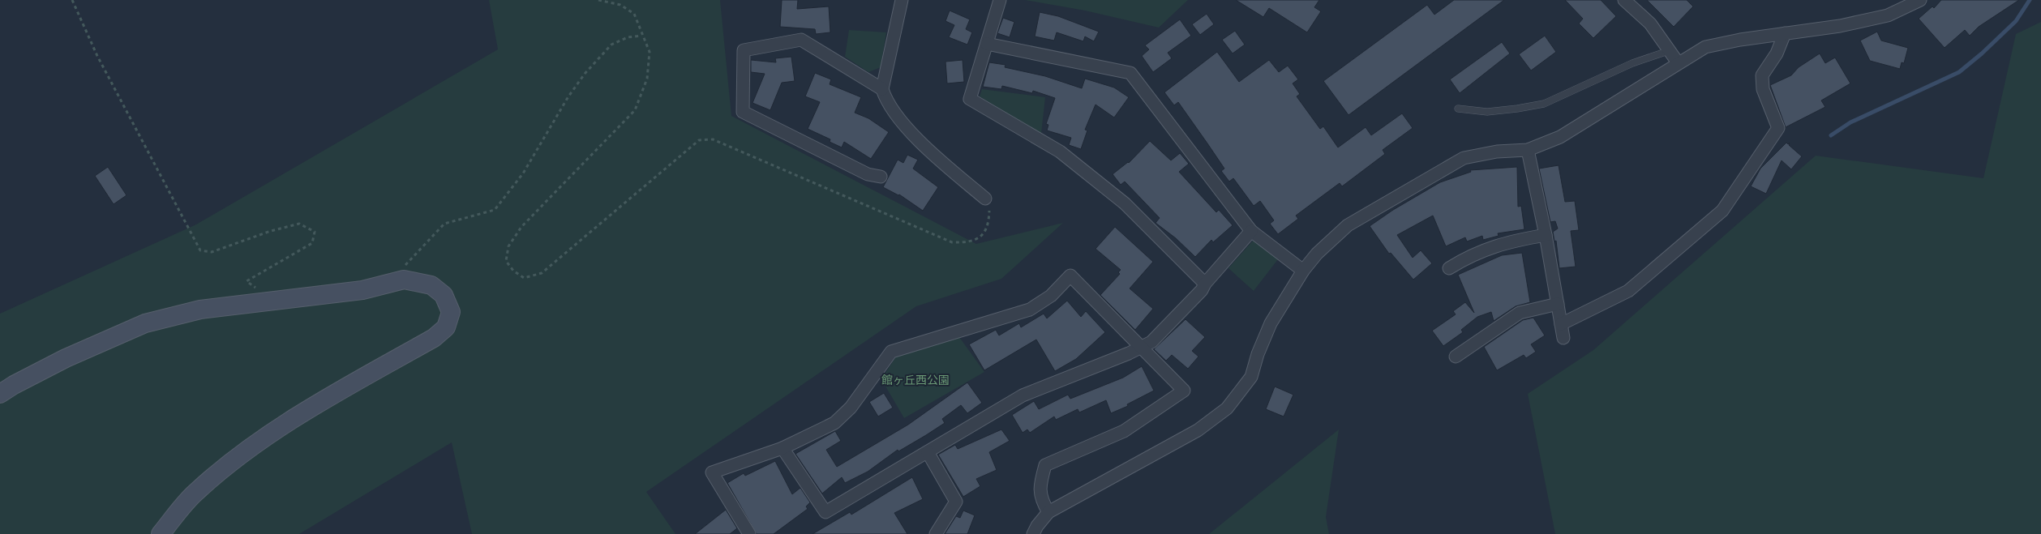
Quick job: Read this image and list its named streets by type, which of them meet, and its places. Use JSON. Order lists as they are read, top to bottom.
{
  "parks": ["館ヶ丘西公園"]
}
